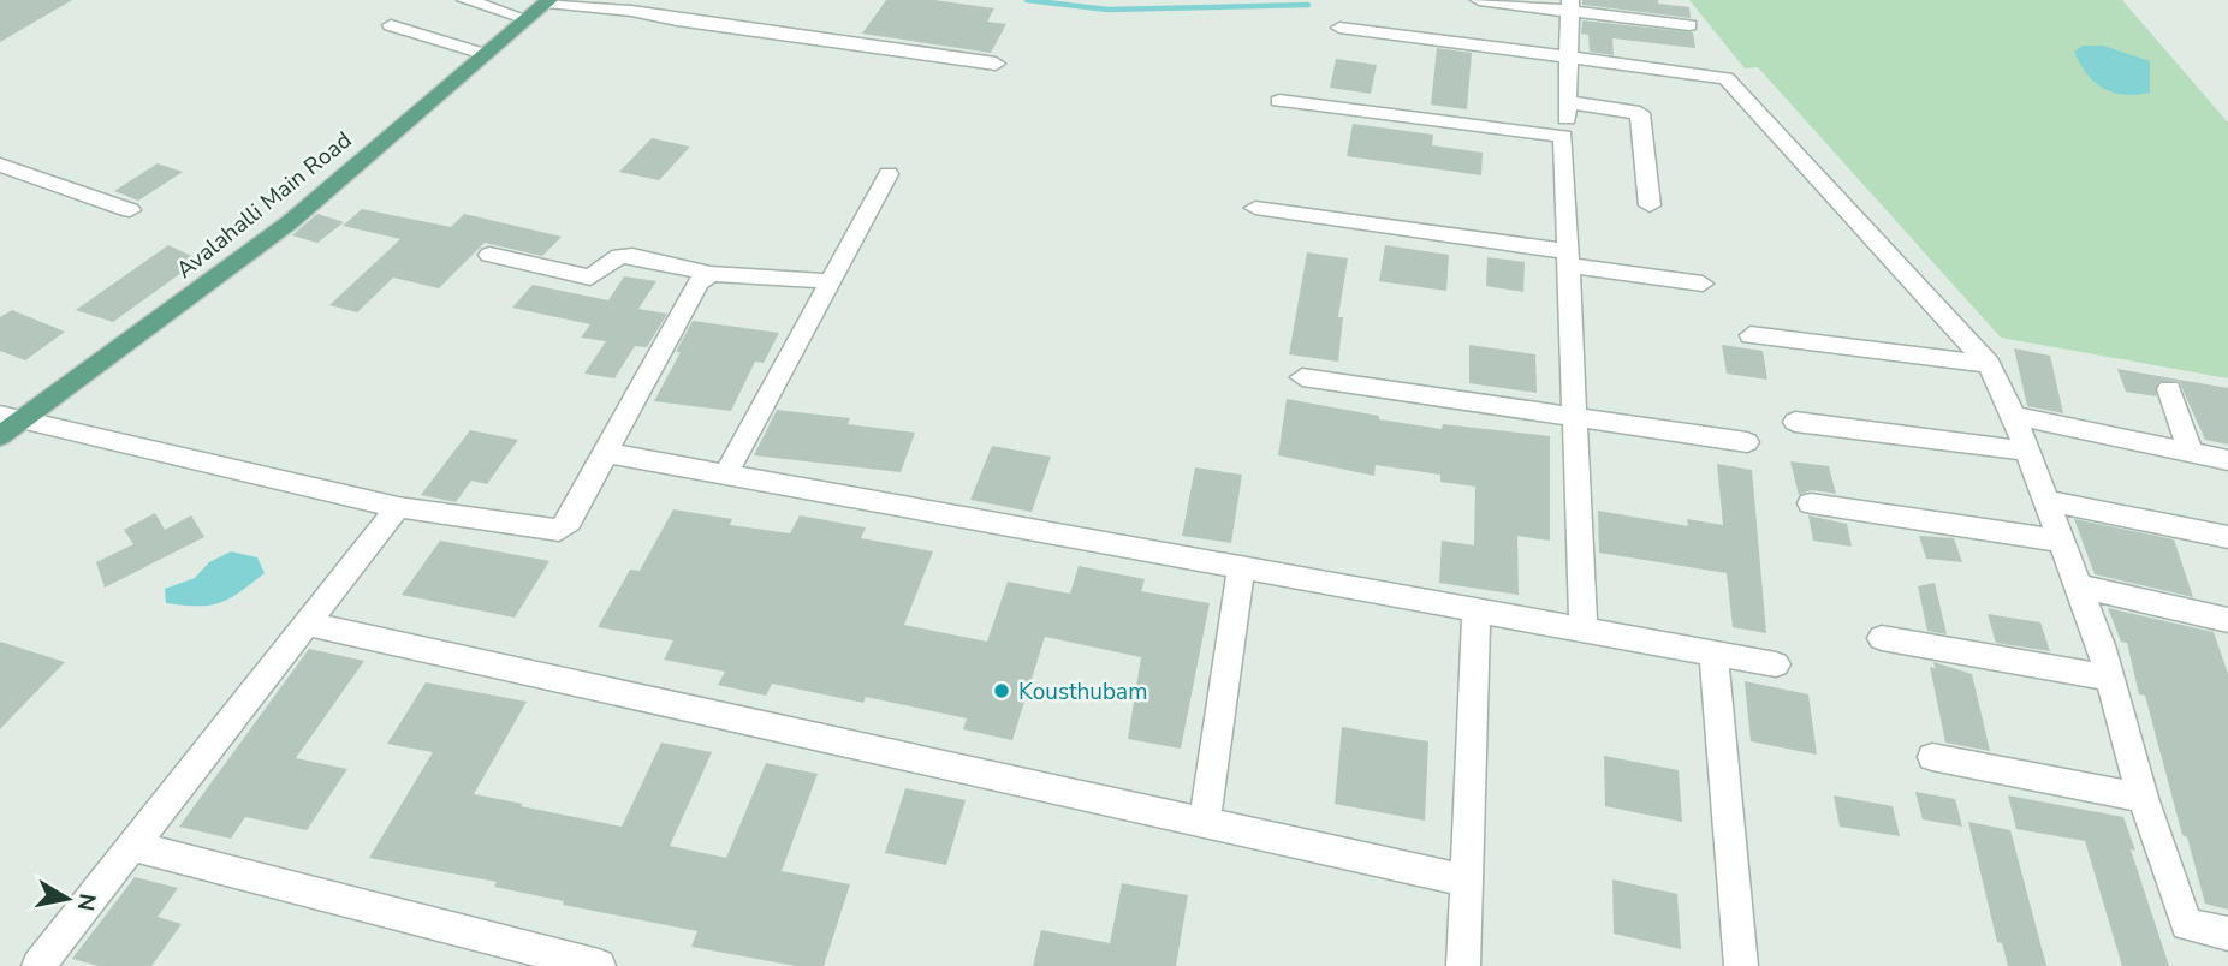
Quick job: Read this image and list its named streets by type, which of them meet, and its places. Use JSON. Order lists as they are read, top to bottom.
{
  "streets": {
    "main road": ["Avalahalli Main Road"]
  },
  "places": ["Kousthubam"],
  "north": "right"
}
